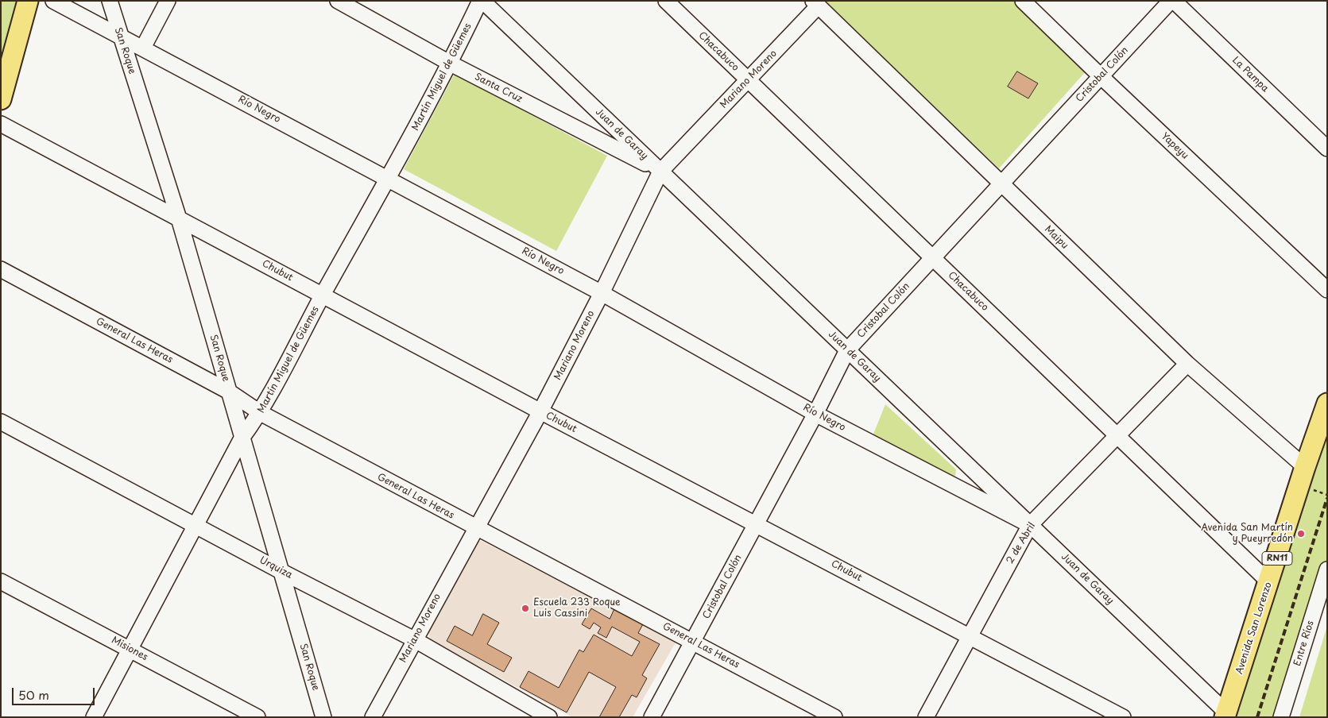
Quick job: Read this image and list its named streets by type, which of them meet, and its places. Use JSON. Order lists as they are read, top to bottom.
{
  "streets": {
    "main road": ["RN11", "Avenida San Lorenzo"],
    "street": [
      "San Roque",
      "Chacabuco",
      "Cristobal Colón",
      "La Pampa",
      "Martín Miguel de Güemes",
      "Mariano Moreno",
      "Santa Cruz",
      "Río Negro",
      "Juan de Garay",
      "Yapeyu",
      "Maipu",
      "Chubut",
      "General Las Heras",
      "2 de Abril",
      "Urquiza",
      "Entre Ríos",
      "Misiones"
    ]
  },
  "crossings": [
    ["San Roque", "Martín Miguel de Güemes"],
    ["San Roque", "Río Negro"],
    ["San Roque", "Chubut"],
    ["San Roque", "General Las Heras"],
    ["San Roque", "Urquiza"],
    ["Chacabuco", "Cristobal Colón"],
    ["Chacabuco", "Mariano Moreno"],
    ["Chacabuco", "2 de Abril"],
    ["Chacabuco", "Avenida San Lorenzo"],
    ["Cristobal Colón", "Río Negro"],
    ["Cristobal Colón", "Juan de Garay"],
    ["Cristobal Colón", "Yapeyu"],
    ["Cristobal Colón", "Maipu"],
    ["Cristobal Colón", "Chubut"],
    ["Cristobal Colón", "General Las Heras"],
    ["Martín Miguel de Güemes", "Santa Cruz"],
    ["Martín Miguel de Güemes", "Río Negro"],
    ["Martín Miguel de Güemes", "Juan de Garay"],
    ["Martín Miguel de Güemes", "Chubut"],
    ["Martín Miguel de Güemes", "General Las Heras"],
    ["Martín Miguel de Güemes", "Urquiza"],
    ["Martín Miguel de Güemes", "Misiones"],
    ["Mariano Moreno", "Santa Cruz"],
    ["Mariano Moreno", "Río Negro"],
    ["Mariano Moreno", "Juan de Garay"],
    ["Mariano Moreno", "Maipu"],
    ["Mariano Moreno", "Chubut"],
    ["Mariano Moreno", "General Las Heras"],
    ["Mariano Moreno", "Urquiza"],
    ["Santa Cruz", "Juan de Garay"],
    ["Río Negro", "Juan de Garay"],
    ["Río Negro", "2 de Abril"],
    ["Juan de Garay", "2 de Abril"],
    ["Juan de Garay", "Avenida San Lorenzo"],
    ["Maipu", "2 de Abril"],
    ["Maipu", "Avenida San Lorenzo"],
    ["Chubut", "2 de Abril"]
  ],
  "places": ["Avenida San Martín y Pueyrredón", "Escuela 233 Roque Luis Cassini"],
  "scale_bar": "50 m"
}
